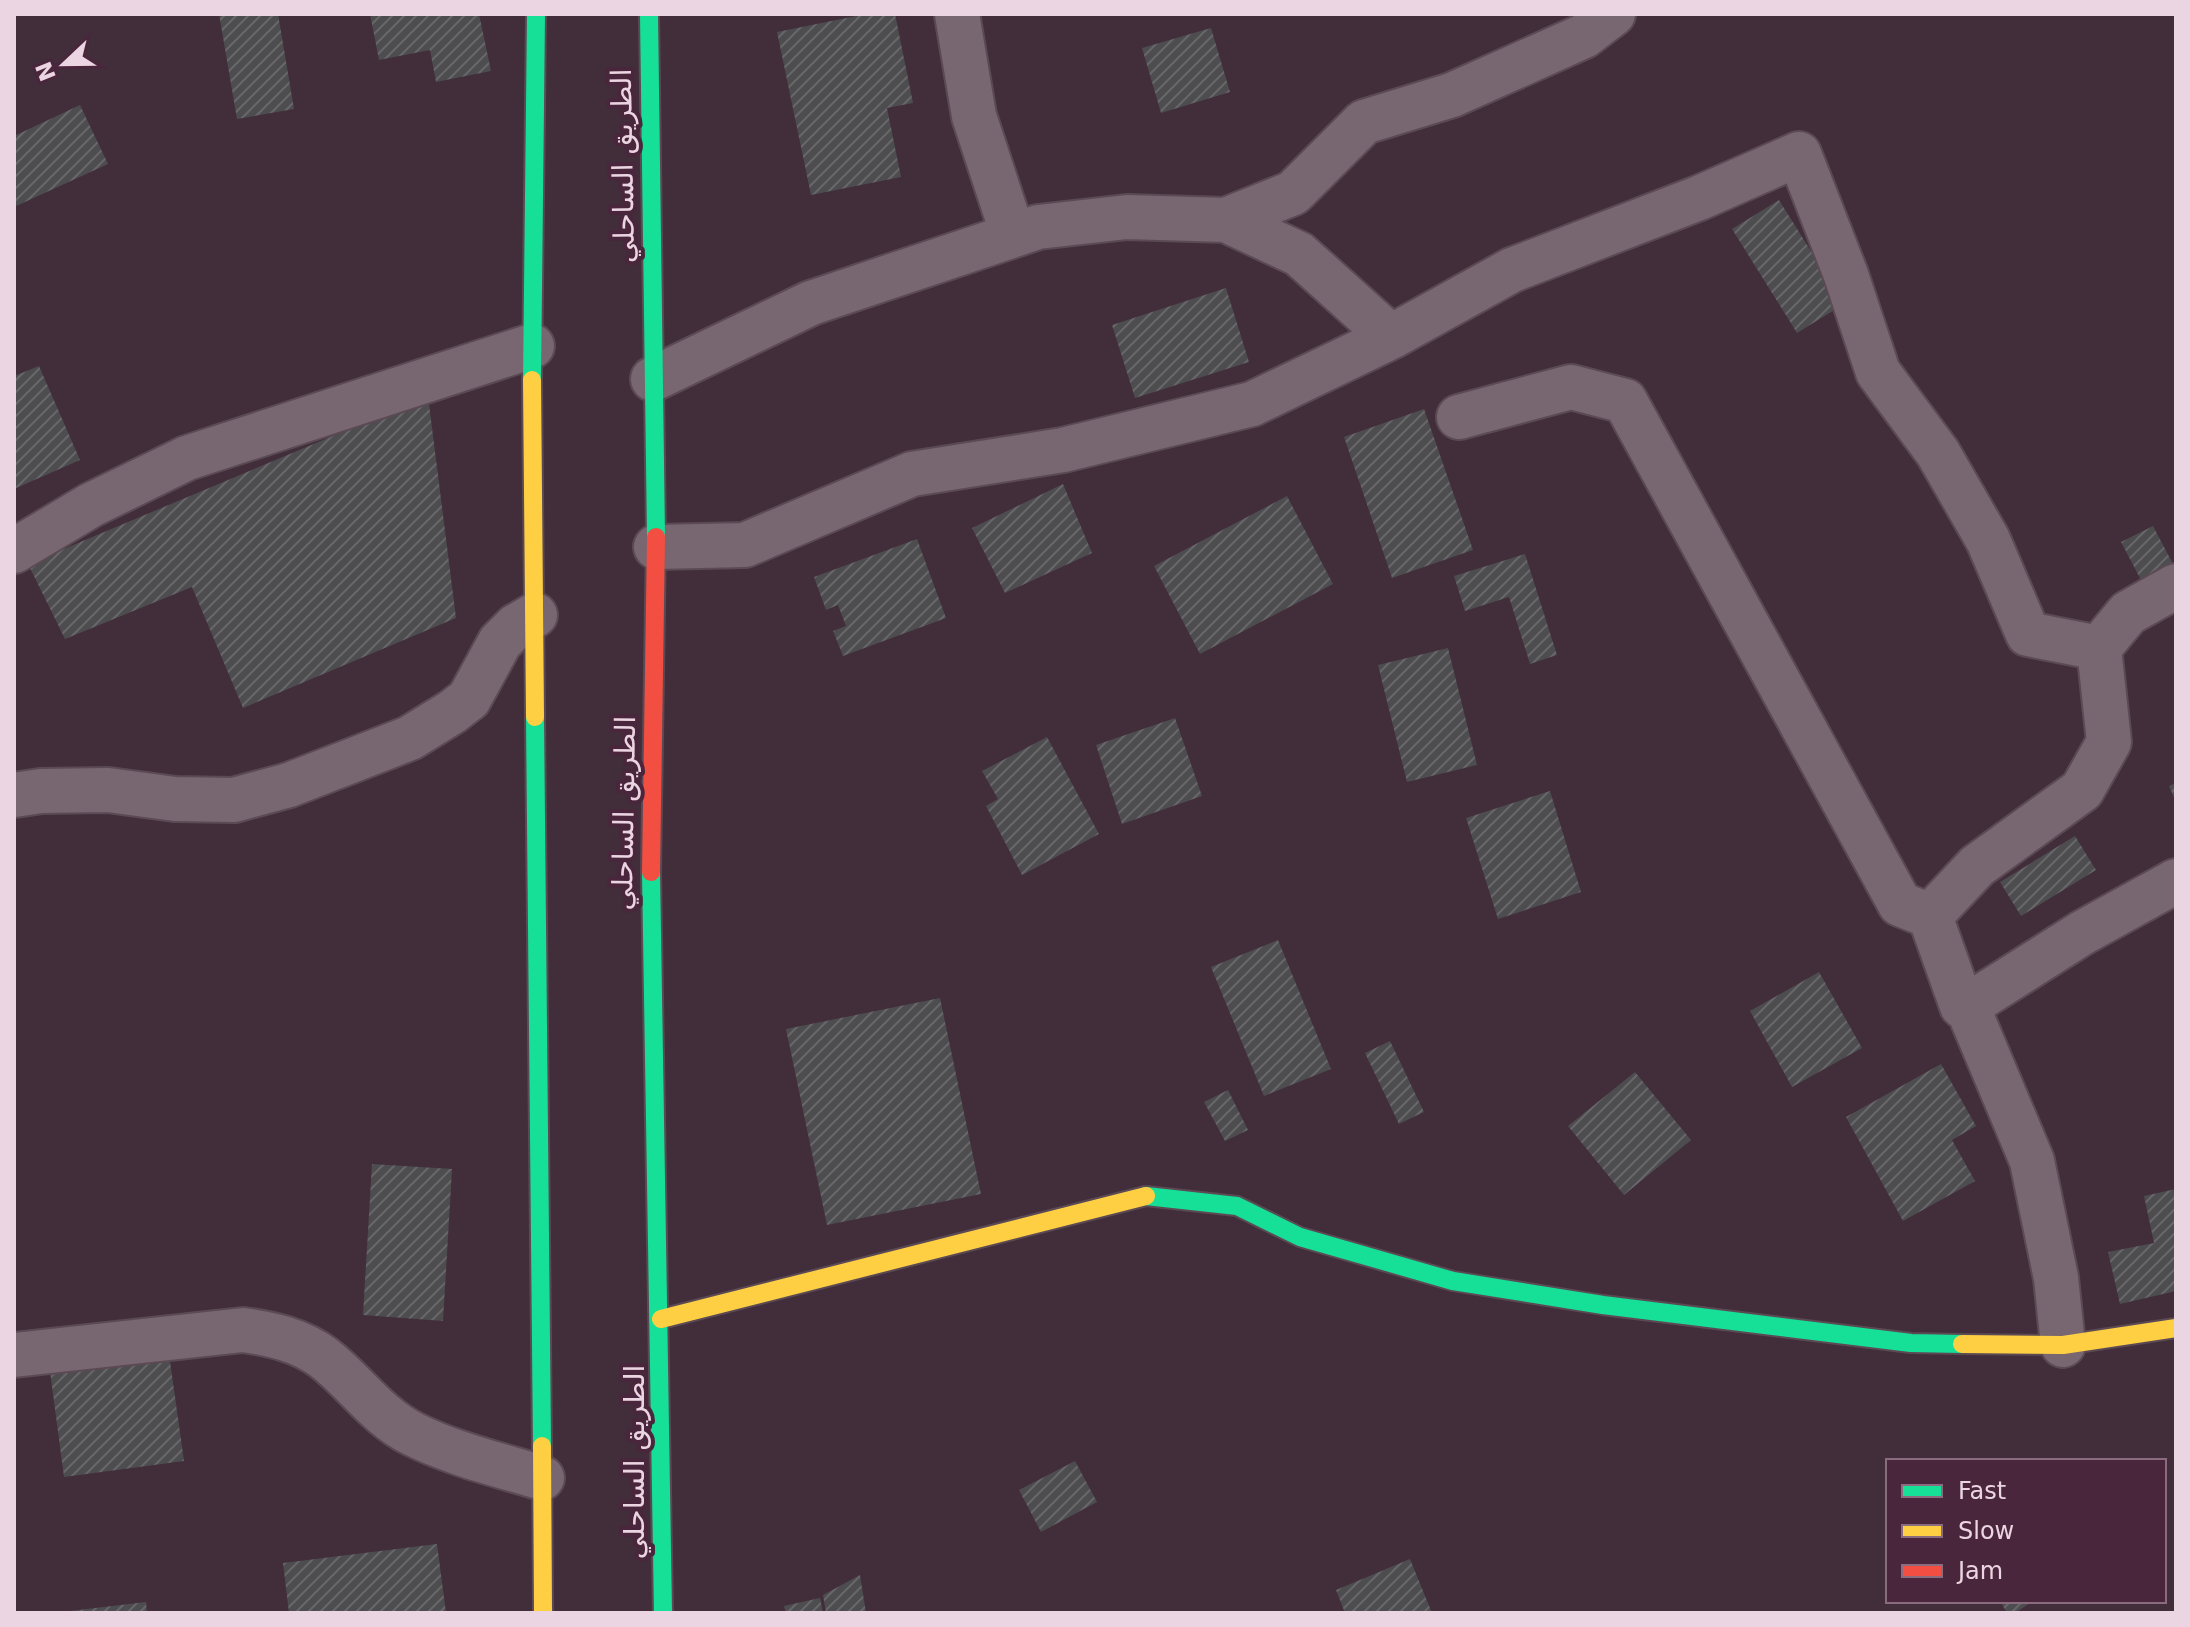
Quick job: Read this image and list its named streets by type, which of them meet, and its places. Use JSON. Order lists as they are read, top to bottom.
{
  "streets": {
    "main road": ["الطريق الساحلي"]
  },
  "legend": ["Fast", "Slow", "Jam"],
  "north": "left"
}
